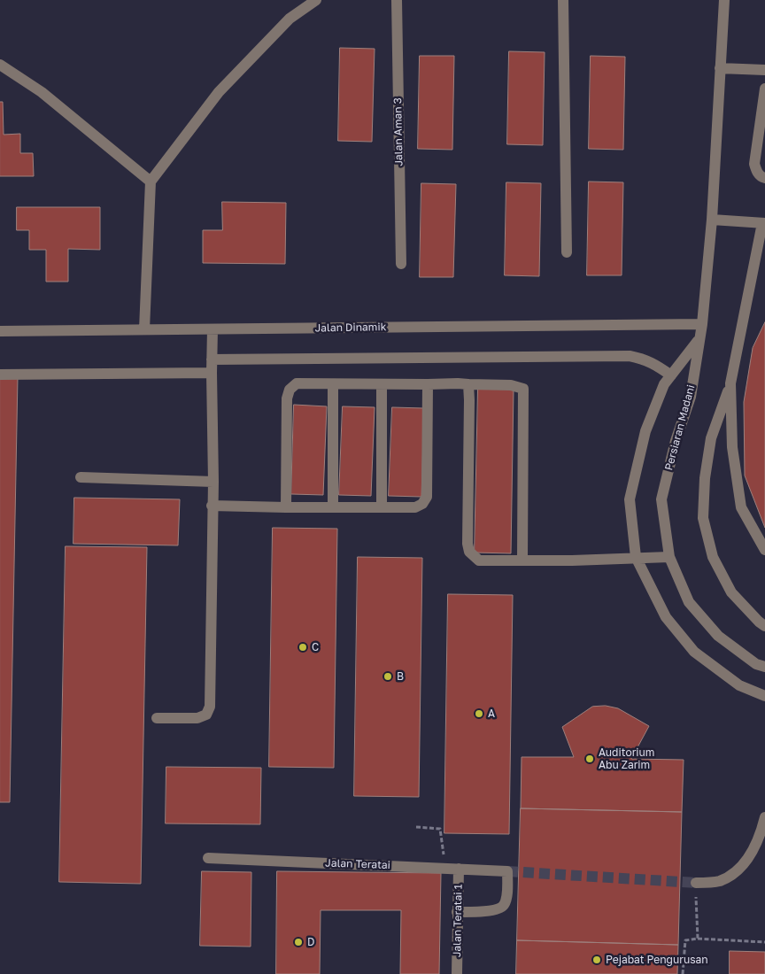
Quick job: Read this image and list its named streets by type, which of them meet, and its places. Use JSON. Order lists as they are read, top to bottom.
{
  "streets": {
    "street": [
      "Jalan Aman 3",
      "Jalan Dinamik",
      "Persiaran Madani",
      "Jalan Teratai",
      "Jalan Teratai 1"
    ]
  },
  "crossings": [
    ["Jalan Teratai", "Jalan Teratai 1"]
  ],
  "places": [
    "C",
    "B",
    "A",
    "Auditorium Abu Zarim",
    "D",
    "Pejabat Pengurusan"
  ]
}
